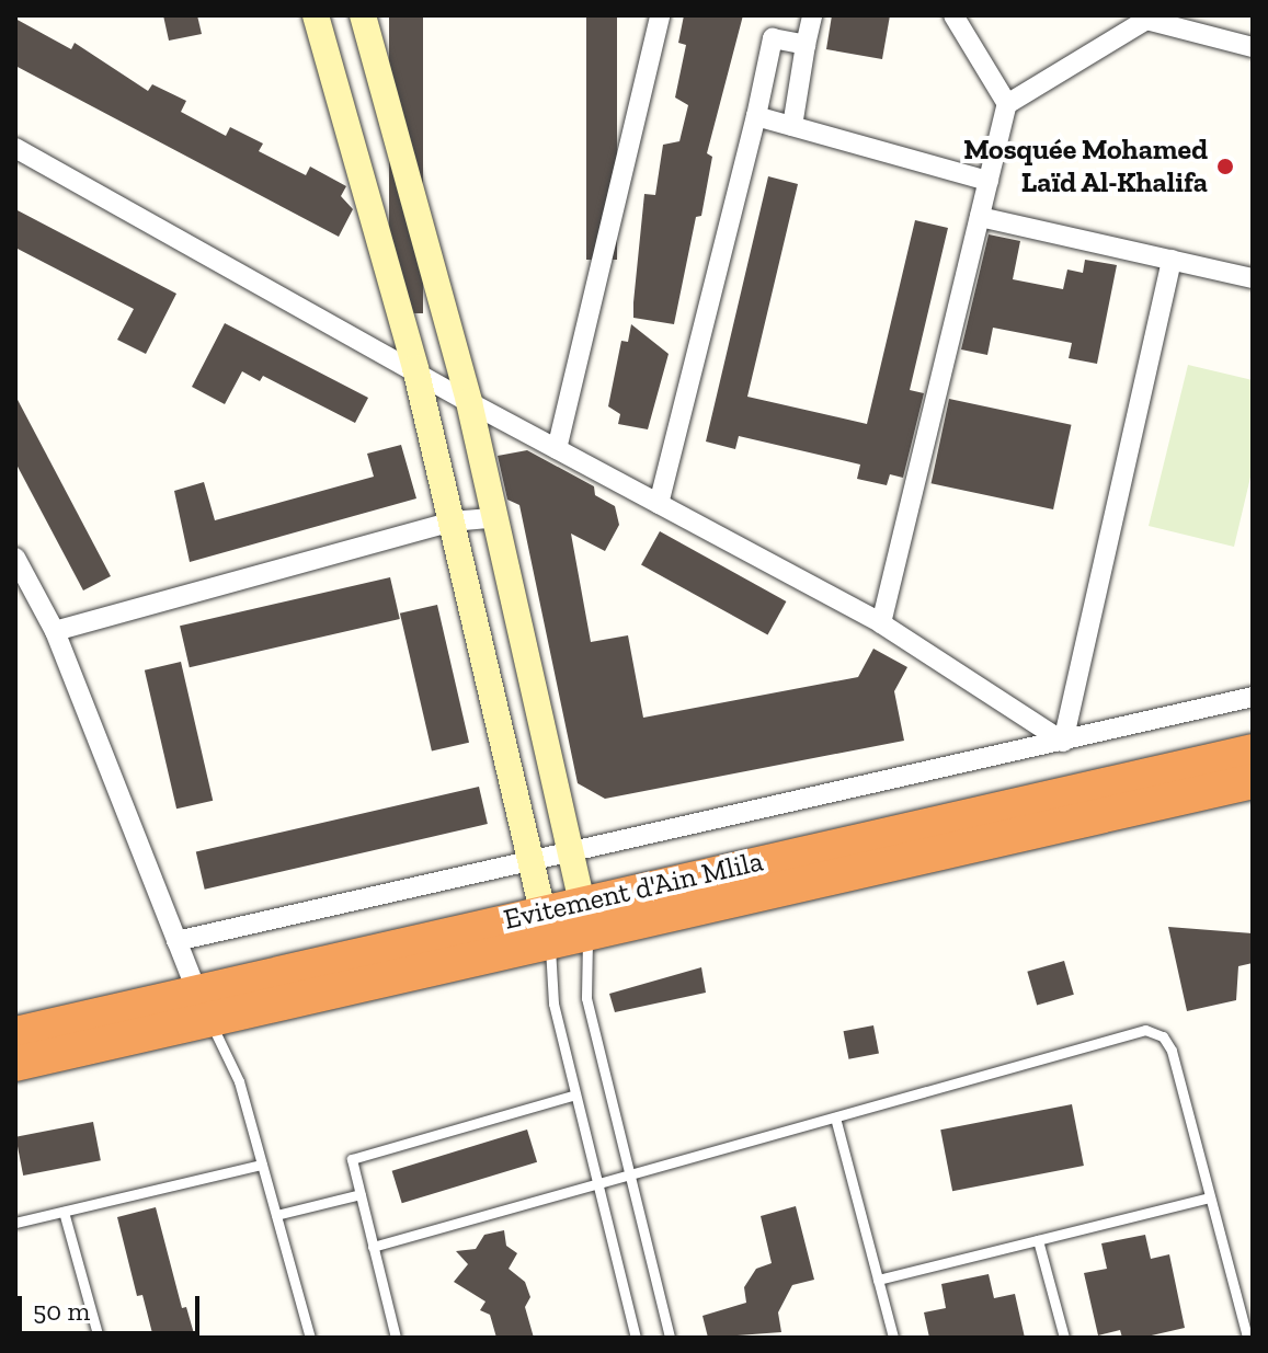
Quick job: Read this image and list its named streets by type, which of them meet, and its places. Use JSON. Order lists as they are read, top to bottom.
{
  "streets": {
    "highway": ["Evitement d'Ain Mlila"]
  },
  "places": ["Mosquée Mohamed Laïd Al-Khalifa"],
  "scale_bar": "50 m"
}
